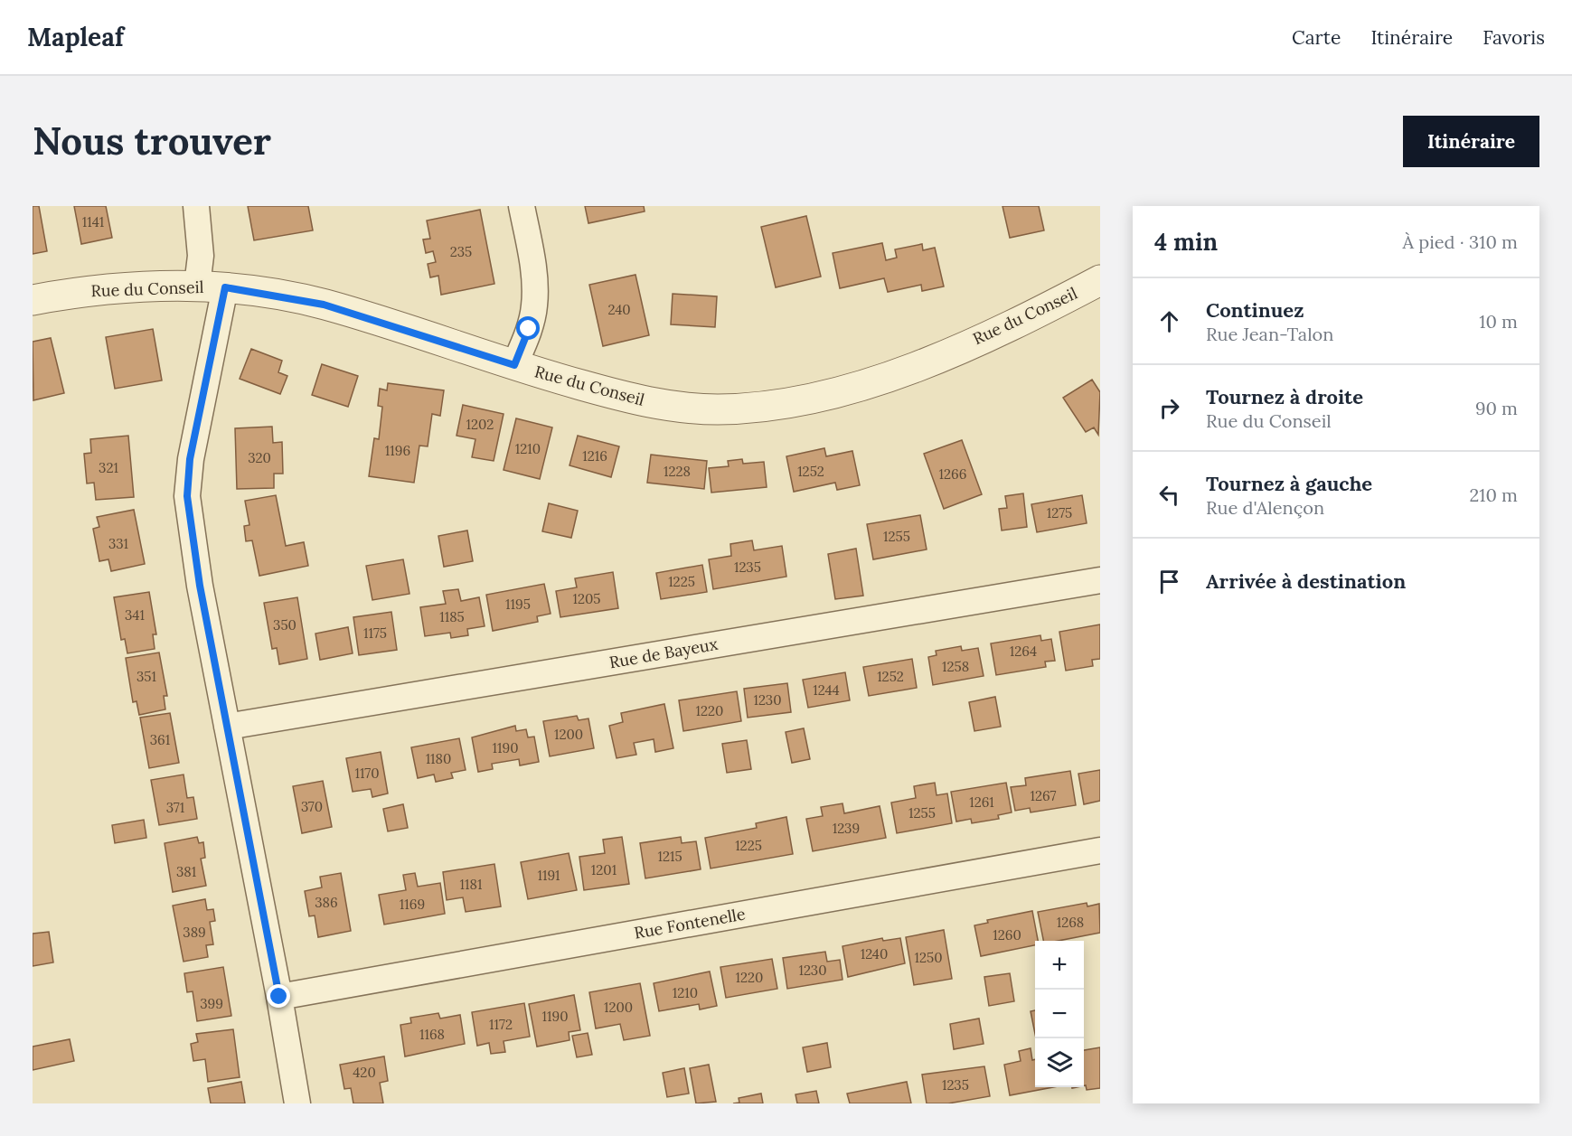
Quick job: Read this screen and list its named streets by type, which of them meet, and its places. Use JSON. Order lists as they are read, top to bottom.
{
  "streets": {
    "street": ["Rue du Conseil", "Rue de Bayeux", "Rue Fontenelle"]
  },
  "house_numbers": [
    "1141",
    "235",
    "240",
    "1202",
    "1210",
    "1196",
    "1216",
    "320",
    "321",
    "1228",
    "1252",
    "1266",
    "1275",
    "1255",
    "331",
    "1235",
    "1225",
    "1205",
    "1195",
    "341",
    "1185",
    "350",
    "1175",
    "1264",
    "1258",
    "351",
    "1252",
    "1244",
    "1230",
    "1220",
    "1200",
    "361",
    "1190",
    "1180",
    "1170",
    "1267",
    "1261",
    "370",
    "371",
    "1255",
    "1239",
    "1225",
    "1215",
    "1201",
    "381",
    "1191",
    "1181",
    "386",
    "1169",
    "1268",
    "389",
    "1260",
    "1240",
    "1250",
    "1230",
    "1220",
    "1210",
    "399",
    "1200",
    "1190",
    "1172",
    "1168",
    "420",
    "1235"
  ],
  "page": {
    "header": "Mapleaf",
    "nav": ["Carte", "Itinéraire", "Favoris"],
    "buttons": "Itinéraire",
    "title": "Nous trouver",
    "heading": ["4 min", "À pied · 310 m"],
    "list": [
      ["Continuez", "Rue Jean-Talon", "10 m"],
      ["Tournez à droite", "Rue du Conseil", "90 m"],
      ["Tournez à gauche", "Rue d'Alençon", "210 m"],
      "Arrivée à destination"
    ],
    "map_buttons": ["+", "−"]
  }
}
